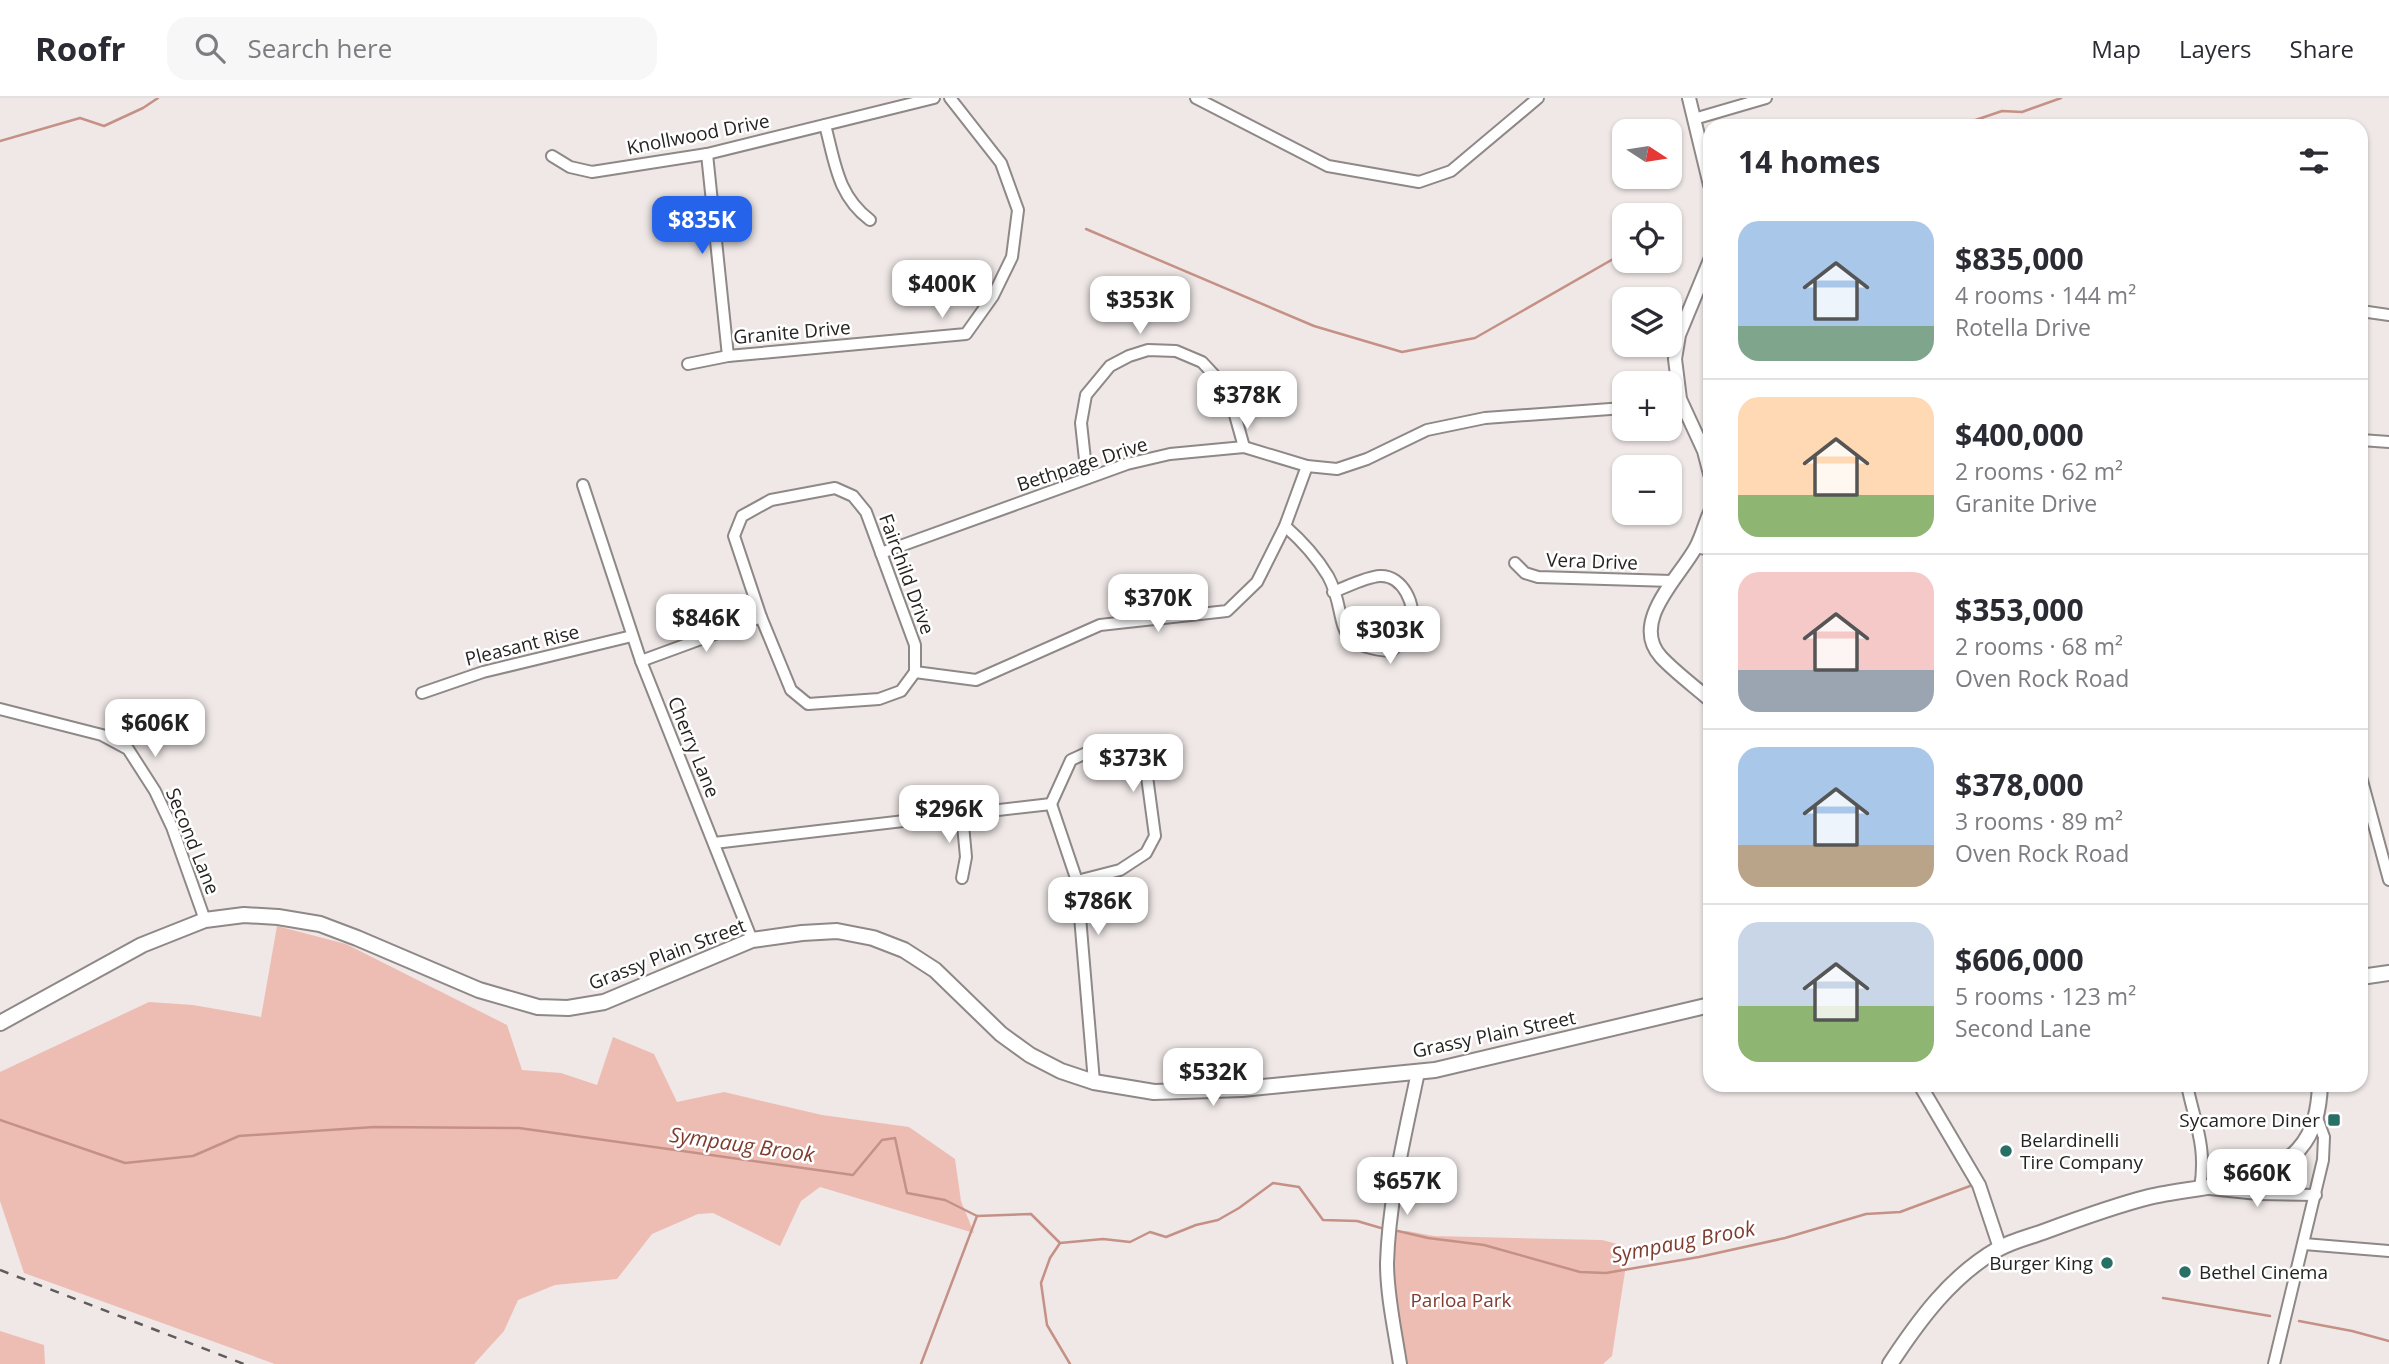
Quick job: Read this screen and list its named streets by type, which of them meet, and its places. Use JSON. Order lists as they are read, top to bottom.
{
  "streets": {
    "main road": ["Grassy Plain Street"],
    "street": [
      "Knollwood Drive",
      "Granite Drive",
      "Bethpage Drive",
      "Vera Drive",
      "Fairchild Drive",
      "Pleasant Rise",
      "Cherry Lane",
      "Second Lane"
    ]
  },
  "crossings": [
    ["Bethpage Drive", "Fairchild Drive"],
    ["Pleasant Rise", "Cherry Lane"],
    ["Cherry Lane", "Grassy Plain Street"],
    ["Second Lane", "Grassy Plain Street"]
  ],
  "water": ["Sympaug Brook"],
  "parks": ["Parloa Park"],
  "places": {
    "transit": ["Sycamore Diner"],
    "other": ["Belardinelli Tire Company", "Burger King", "Bethel Cinema"]
  },
  "north": "right",
  "page": {
    "header": "Roofr",
    "search": "Search here",
    "nav": ["Map", "Layers", "Share"],
    "map_buttons": ["+", "−"],
    "heading": "14 homes",
    "price": [
      "$835K",
      "$400K",
      "$353K",
      "$378K",
      "$370K",
      "$846K",
      "$303K",
      "$606K",
      "$373K",
      "$296K",
      "$786K",
      "$532K",
      "$660K",
      "$657K"
    ],
    "list": [
      {
        "name": "$835,000",
        "note": "4 rooms · 144 m² · Rotella Drive"
      },
      {
        "name": "$400,000",
        "note": "2 rooms · 62 m² · Granite Drive"
      },
      {
        "name": "$353,000",
        "note": "2 rooms · 68 m² · Oven Rock Road"
      },
      {
        "name": "$378,000",
        "note": "3 rooms · 89 m² · Oven Rock Road"
      },
      {
        "name": "$606,000",
        "note": "5 rooms · 123 m² · Second Lane"
      }
    ]
  }
}
